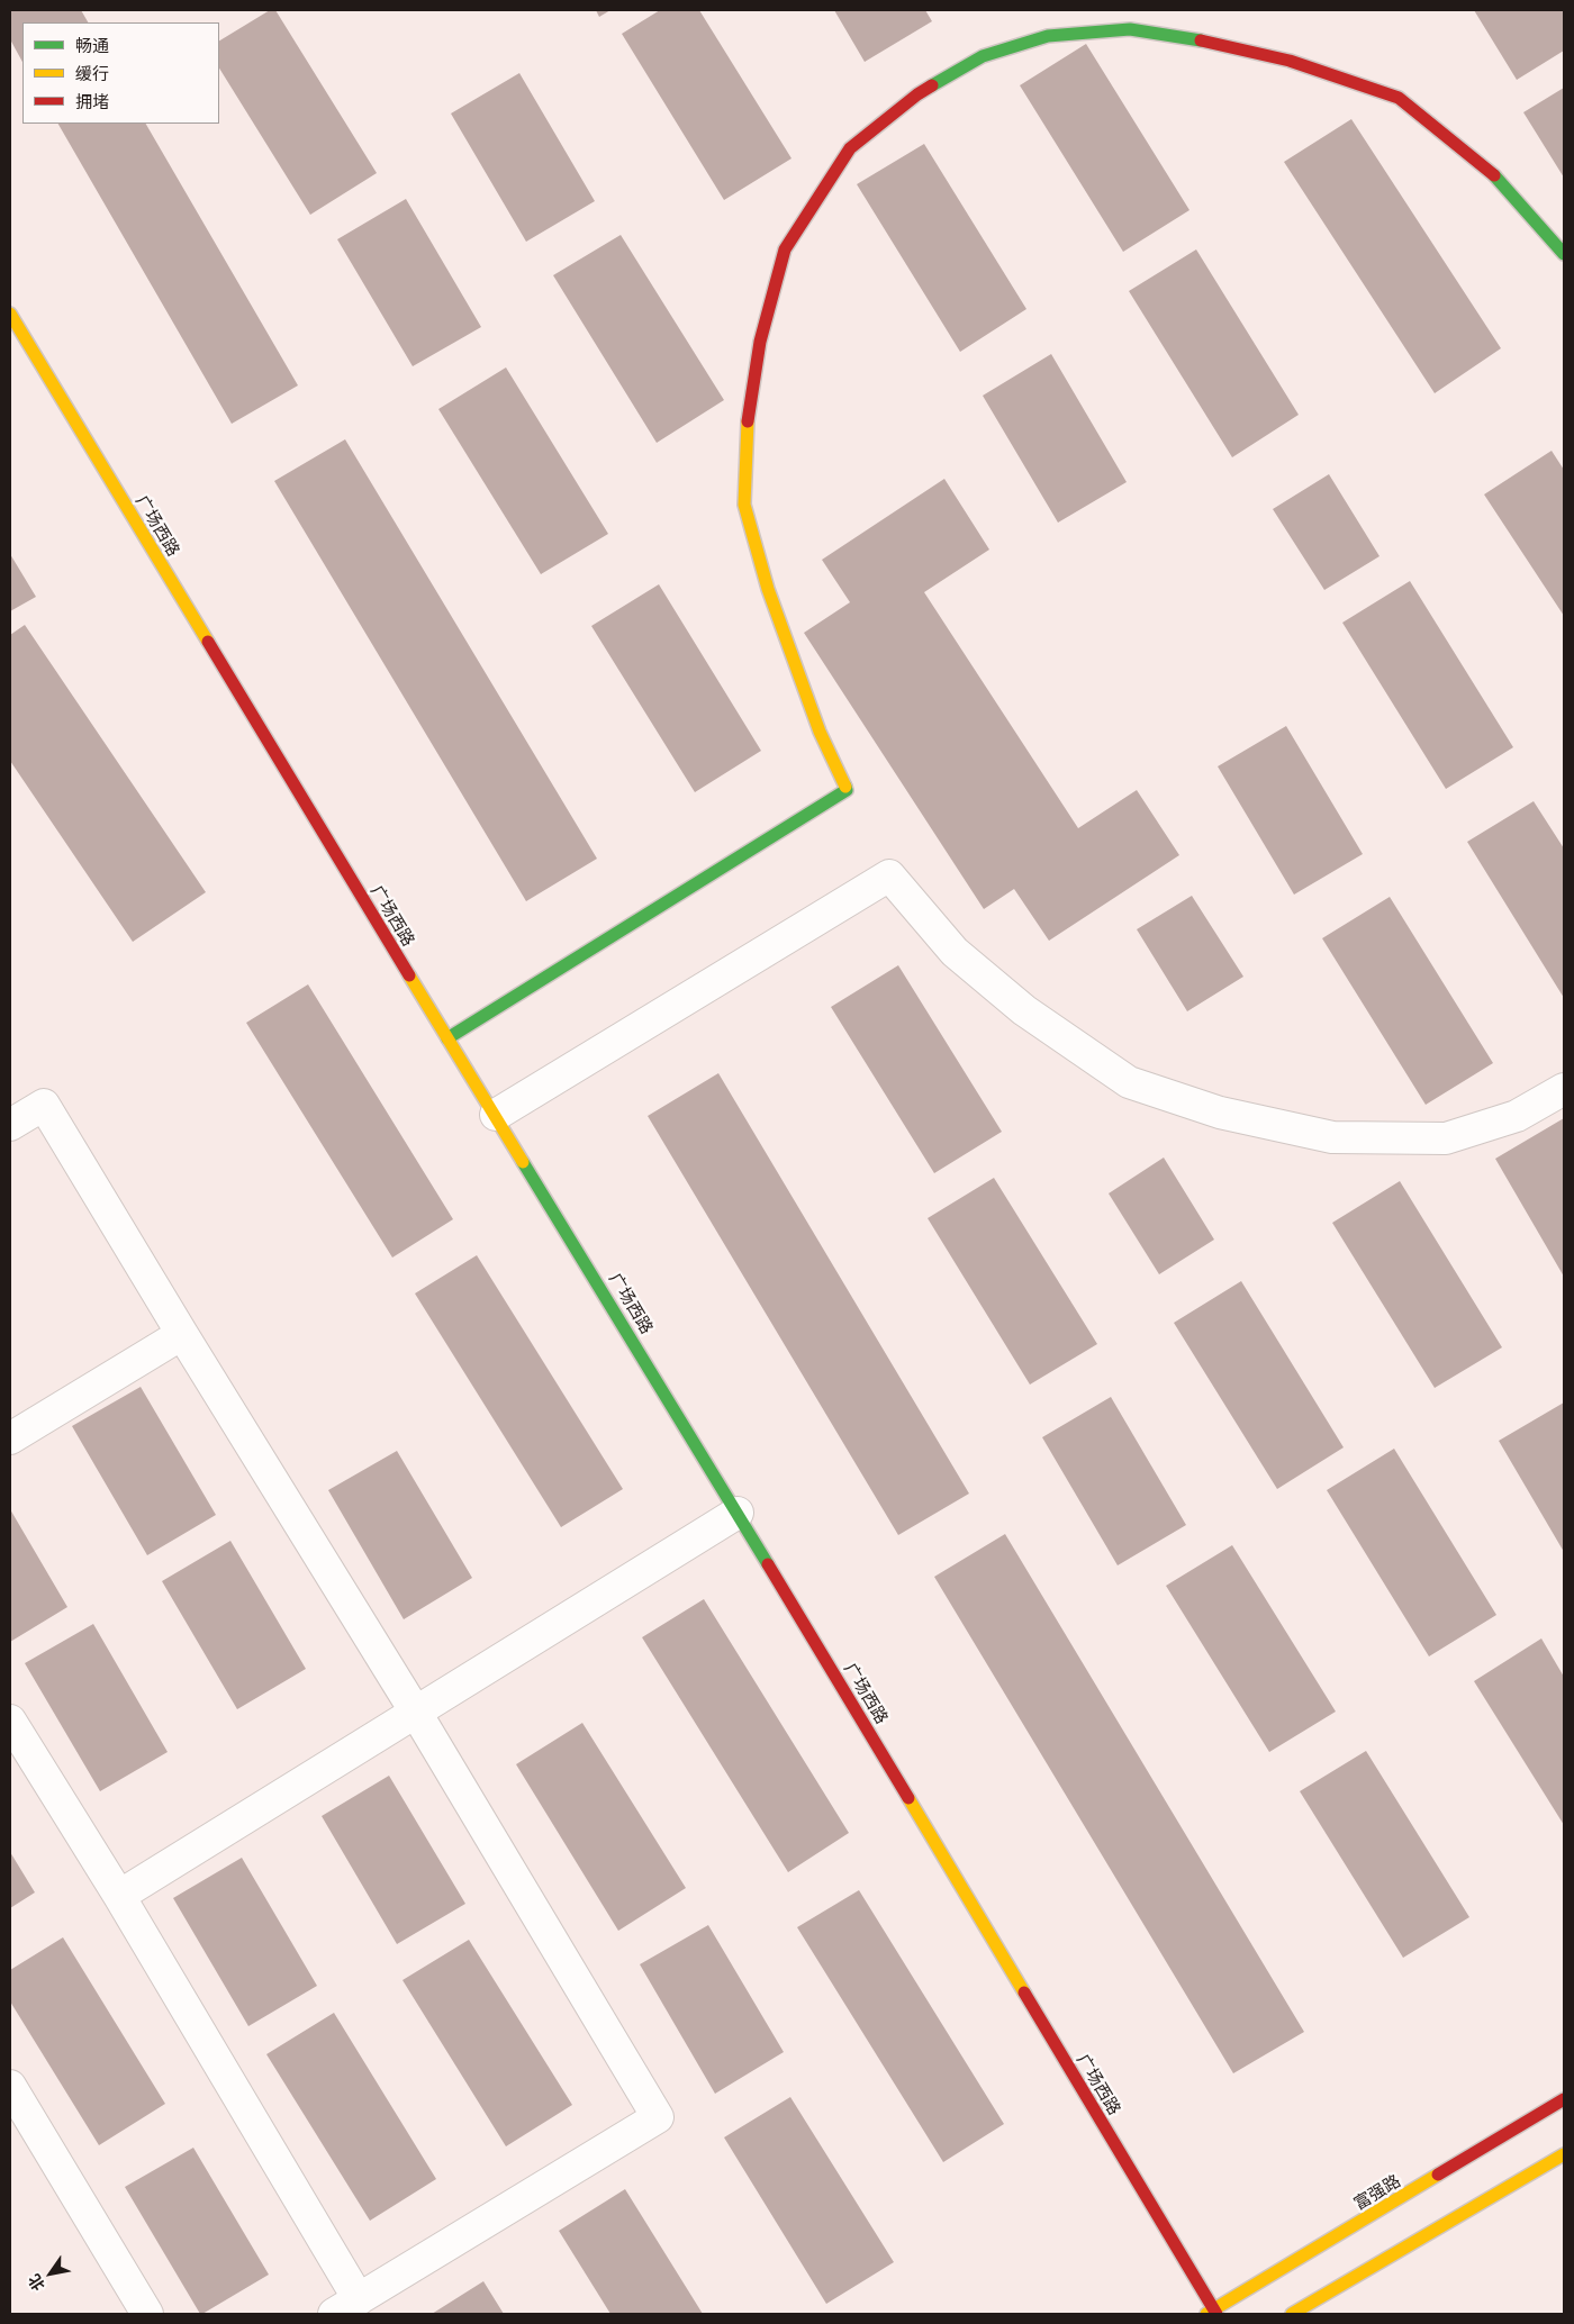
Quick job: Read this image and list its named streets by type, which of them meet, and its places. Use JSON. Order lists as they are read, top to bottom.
{
  "streets": {
    "main road": ["广场西路", "富强路"]
  },
  "crossings": [
    ["广场西路", "富强路"]
  ],
  "legend": ["畅通", "缓行", "拥堵"],
  "north": "bottom left"
}
